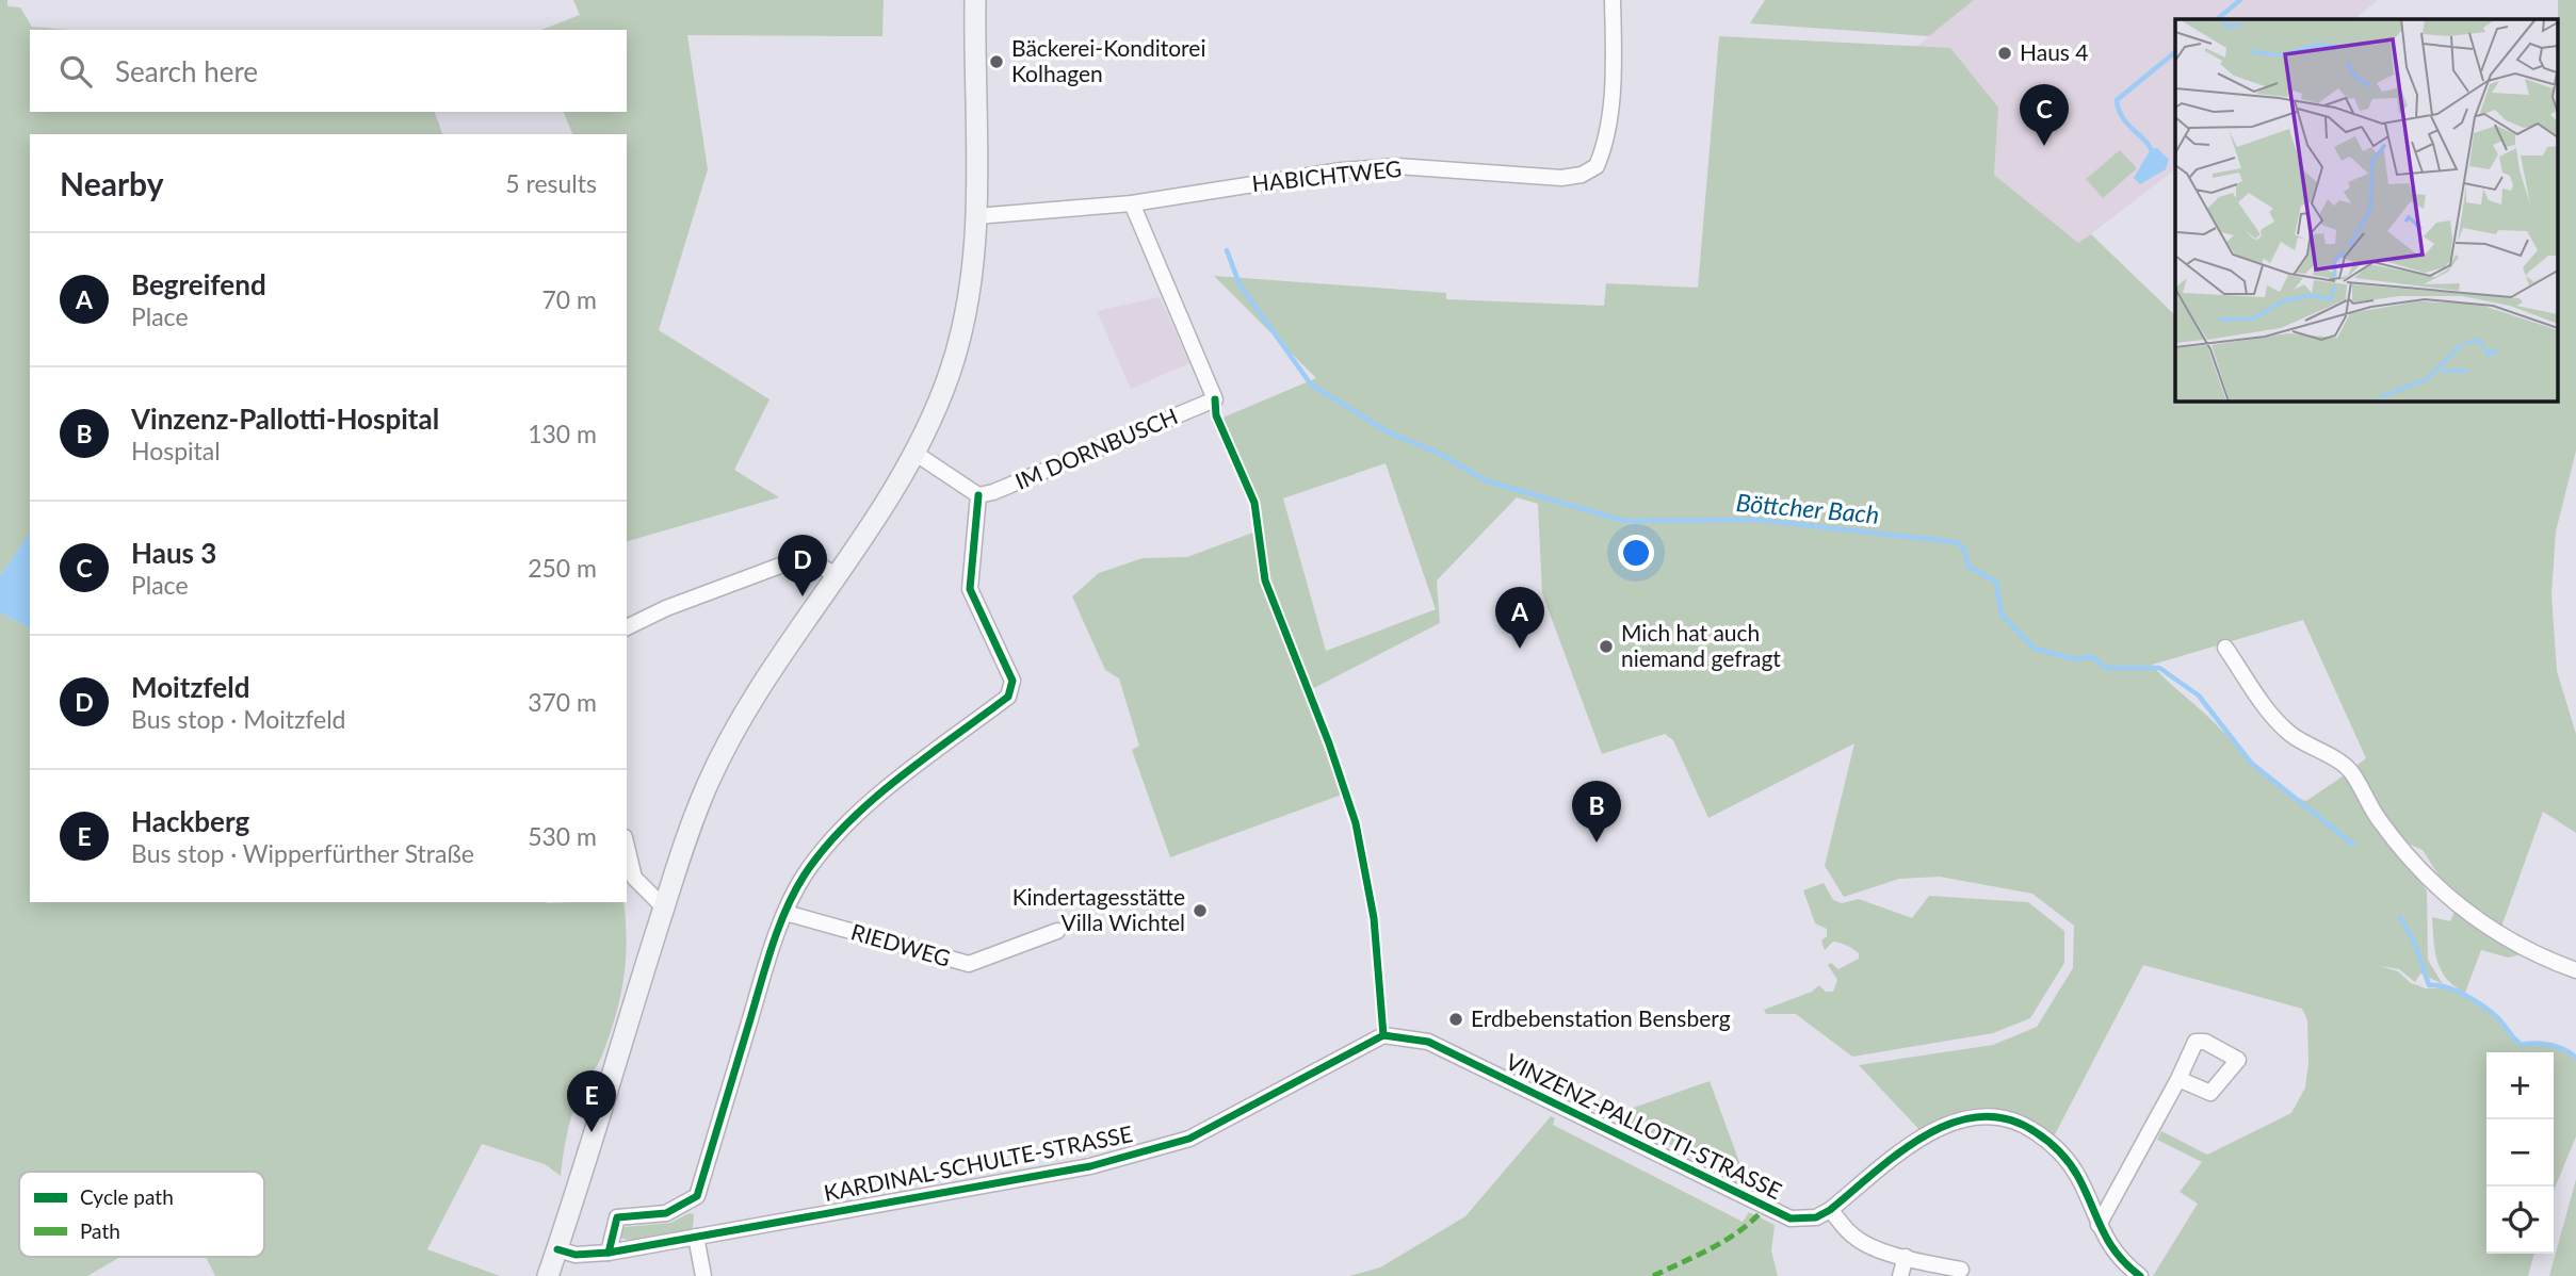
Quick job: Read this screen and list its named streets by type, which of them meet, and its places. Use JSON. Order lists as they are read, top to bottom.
{
  "streets": {
    "street": [
      "HABICHTWEG",
      "IM DORNBUSCH",
      "RIEDWEG",
      "VINZENZ-PALLOTTI-STRASSE",
      "KARDINAL-SCHULTE-STRASSE"
    ]
  },
  "crossings": [
    ["HABICHTWEG", "IM DORNBUSCH"],
    ["VINZENZ-PALLOTTI-STRASSE", "KARDINAL-SCHULTE-STRASSE"]
  ],
  "water": ["Böttcher Bach"],
  "places": [
    "Haus 4",
    "Bäckerei-Konditorei Kolhagen",
    "Mich hat auch niemand gefragt",
    "Kindertagesstätte Villa Wichtel",
    "Erdbebenstation Bensberg"
  ],
  "legend": ["Cycle path", "Path"],
  "page": {
    "search": "Search here",
    "pins": [
      "C",
      "D",
      "A",
      "B",
      "E"
    ],
    "heading": ["Nearby", "5 results"],
    "list": [
      {
        "mark": "A",
        "name": "Begreifend",
        "note": "Place",
        "value": "70 m"
      },
      {
        "mark": "B",
        "name": "Vinzenz-Pallotti-Hospital",
        "note": "Hospital",
        "value": "130 m"
      },
      {
        "mark": "C",
        "name": "Haus 3",
        "note": "Place",
        "value": "250 m"
      },
      {
        "mark": "D",
        "name": "Moitzfeld",
        "note": "Bus stop · Moitzfeld",
        "value": "370 m"
      },
      {
        "mark": "E",
        "name": "Hackberg",
        "note": "Bus stop · Wipperfürther Straße",
        "value": "530 m"
      }
    ],
    "map_buttons": ["+", "−"]
  }
}
